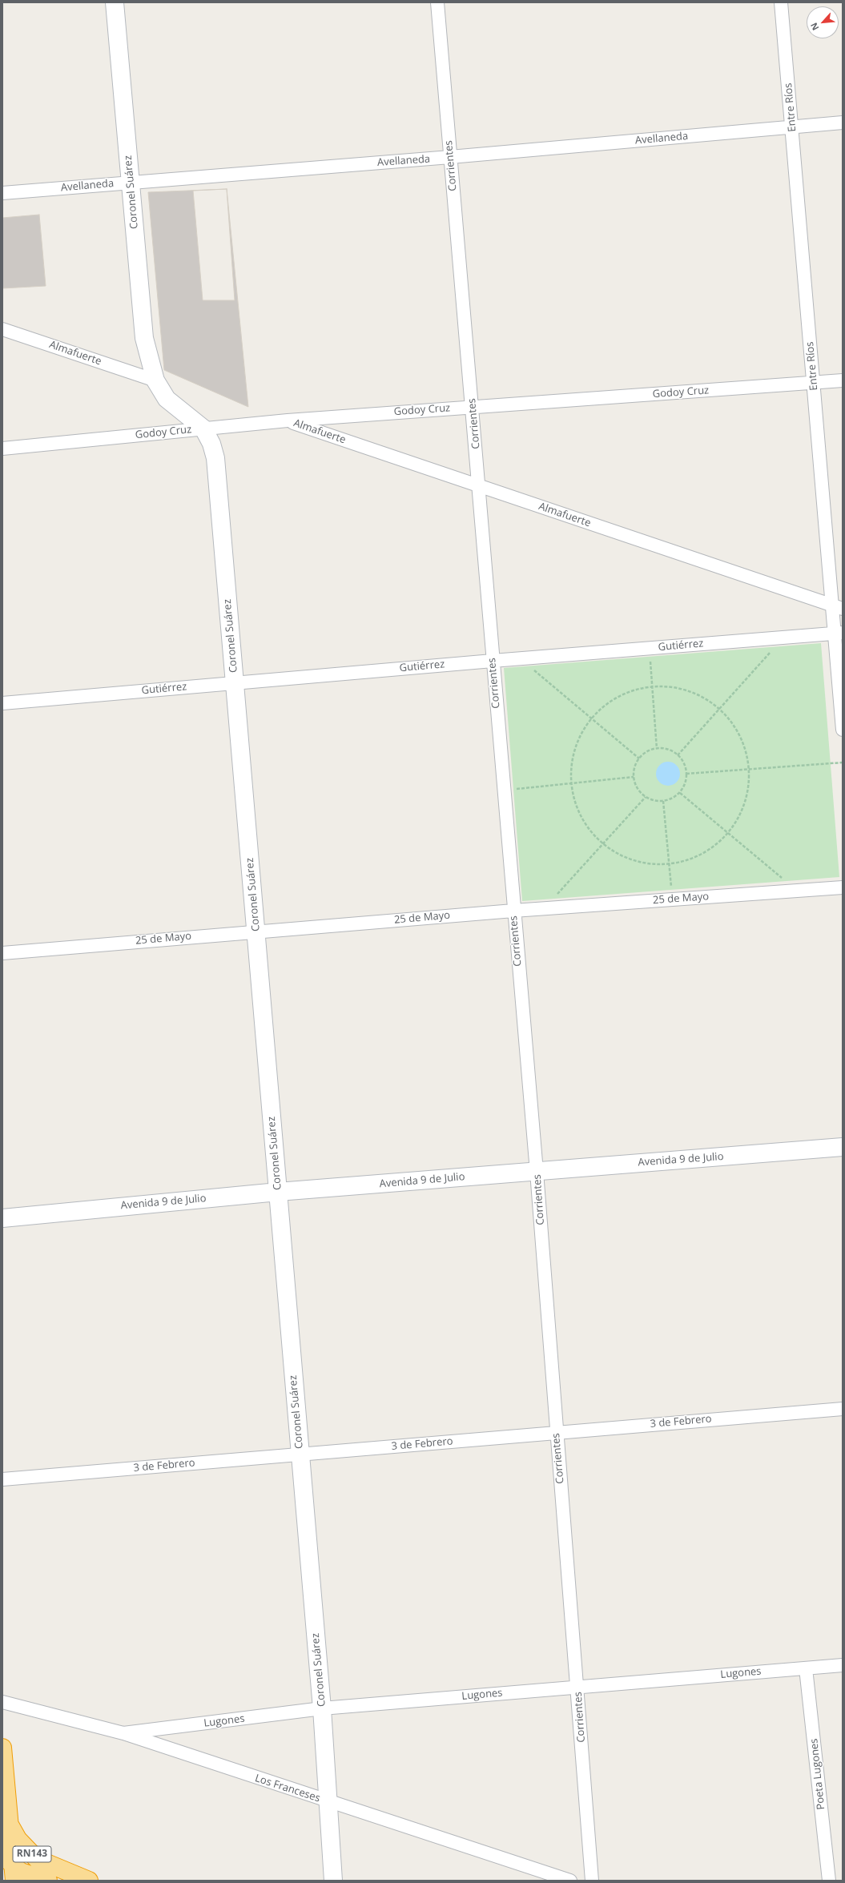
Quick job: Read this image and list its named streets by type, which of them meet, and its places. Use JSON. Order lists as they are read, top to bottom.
{
  "streets": {
    "highway": ["RN143"],
    "street": [
      "Entre Ríos",
      "Avellaneda",
      "Corrientes",
      "Coronel Suárez",
      "Almafuerte",
      "Godoy Cruz",
      "Gutiérrez",
      "25 de Mayo",
      "Avenida 9 de Julio",
      "3 de Febrero",
      "Lugones",
      "Poeta Lugones",
      "Los Franceses"
    ]
  },
  "crossings": [
    ["Entre Ríos", "Avellaneda"],
    ["Entre Ríos", "Almafuerte"],
    ["Entre Ríos", "Godoy Cruz"],
    ["Entre Ríos", "Gutiérrez"],
    ["Avellaneda", "Corrientes"],
    ["Avellaneda", "Coronel Suárez"],
    ["Corrientes", "Almafuerte"],
    ["Corrientes", "Godoy Cruz"],
    ["Corrientes", "Gutiérrez"],
    ["Corrientes", "25 de Mayo"],
    ["Corrientes", "Avenida 9 de Julio"],
    ["Corrientes", "3 de Febrero"],
    ["Corrientes", "Lugones"],
    ["Coronel Suárez", "Almafuerte"],
    ["Coronel Suárez", "Godoy Cruz"],
    ["Coronel Suárez", "Gutiérrez"],
    ["Coronel Suárez", "25 de Mayo"],
    ["Coronel Suárez", "Avenida 9 de Julio"],
    ["Coronel Suárez", "3 de Febrero"],
    ["Coronel Suárez", "Lugones"],
    ["Coronel Suárez", "Los Franceses"],
    ["Almafuerte", "Godoy Cruz"],
    ["Lugones", "Poeta Lugones"],
    ["Lugones", "Los Franceses"]
  ],
  "north": "bottom left"
}
